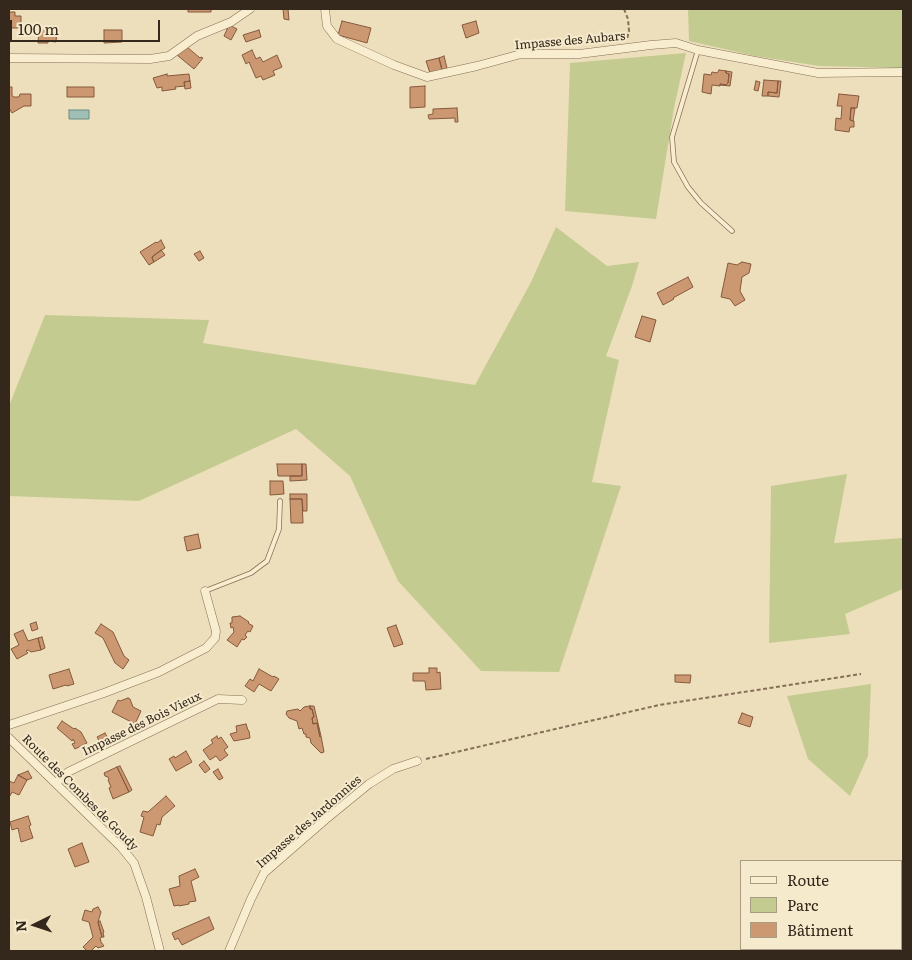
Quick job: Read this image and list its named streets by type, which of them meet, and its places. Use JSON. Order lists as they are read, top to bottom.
{
  "streets": {
    "street": [
      "Impasse des Aubars",
      "Impasse des Bois Vieux",
      "Route des Combes de Goudy",
      "Impasse des Jardonnies"
    ]
  },
  "crossings": [
    ["Impasse des Bois Vieux", "Route des Combes de Goudy"]
  ],
  "legend": ["Route", "Parc", "Bâtiment"],
  "scale_bar": "100 m",
  "north": "left"
}
